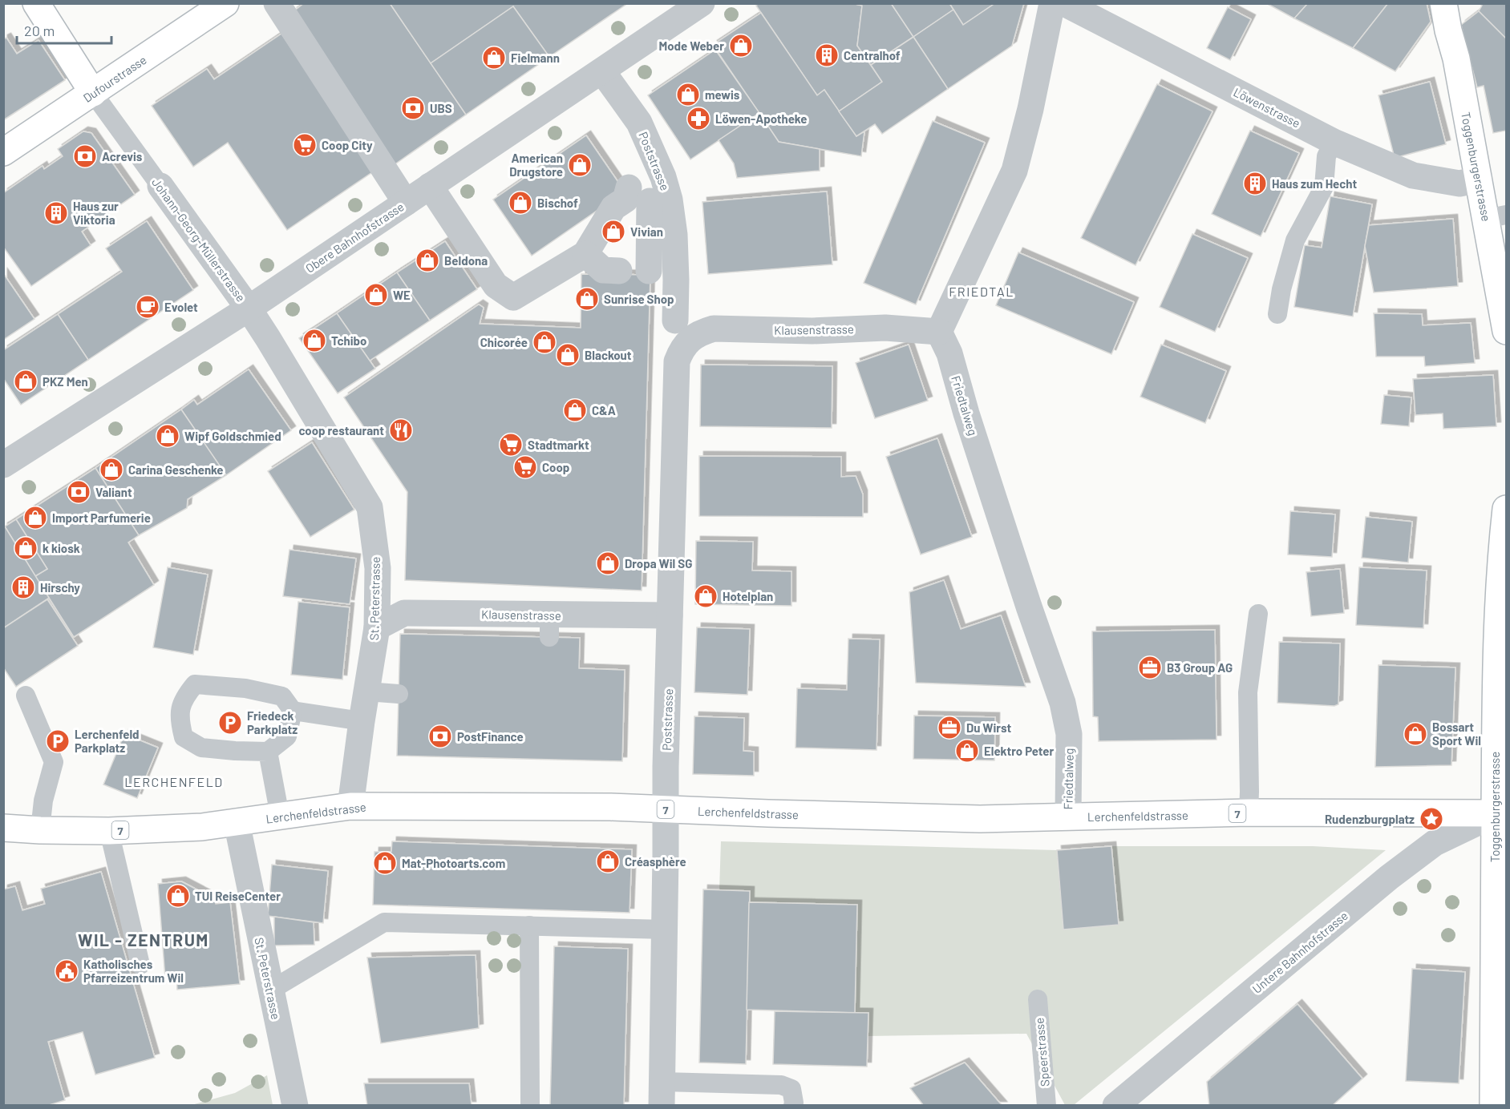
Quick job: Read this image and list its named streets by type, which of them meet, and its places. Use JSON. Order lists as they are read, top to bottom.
{
  "streets": {
    "main road": [
      "Dufourstrasse",
      "Toggenburgerstrasse",
      "Johann-Georg-Müllerstrasse",
      "7",
      "Lerchenfeldstrasse"
    ],
    "street": [
      "Löwenstrasse",
      "Poststrasse",
      "Obere Bahnhofstrasse",
      "Klausenstrasse",
      "Friedtalweg",
      "St. Peterstrasse",
      "Untere Bahnhofstrasse"
    ],
    "lane": ["Speerstrasse"]
  },
  "crossings": [
    ["Dufourstrasse", "Johann-Georg-Müllerstrasse"],
    ["Löwenstrasse", "Toggenburgerstrasse"],
    ["Poststrasse", "Obere Bahnhofstrasse"],
    ["Poststrasse", "Klausenstrasse"],
    ["Poststrasse", "Lerchenfeldstrasse"],
    ["Toggenburgerstrasse", "Lerchenfeldstrasse"],
    ["Toggenburgerstrasse", "Untere Bahnhofstrasse"],
    ["Obere Bahnhofstrasse", "Johann-Georg-Müllerstrasse"],
    ["Obere Bahnhofstrasse", "St. Peterstrasse"],
    ["Johann-Georg-Müllerstrasse", "St. Peterstrasse"],
    ["Klausenstrasse", "Friedtalweg"],
    ["Klausenstrasse", "St. Peterstrasse"],
    ["Friedtalweg", "Lerchenfeldstrasse"],
    ["St. Peterstrasse", "Lerchenfeldstrasse"],
    ["Lerchenfeldstrasse", "Untere Bahnhofstrasse"]
  ],
  "districts": ["FRIEDTAL", "LERCHENFELD", "WIL - ZENTRUM"],
  "places": {
    "shop": [
      "Mode Weber",
      "Fielmann",
      "mewis",
      "American Drugstore",
      "Bischof",
      "Vivian",
      "Beldona",
      "WE",
      "Sunrise Shop",
      "Tchibo",
      "Chicorée",
      "Blackout",
      "PKZ Men",
      "C&A",
      "Wipf Goldschmied",
      "Carina Geschenke",
      "Import Parfumerie",
      "k kiosk",
      "Dropa Wil SG",
      "Hotelplan",
      "Bossart Sport Wil",
      "Elektro Peter",
      "Créasphère",
      "Mat-Photoarts.com",
      "TUI ReiseCenter"
    ],
    "building": [
      "Centralhof",
      "Haus zum Hecht",
      "Haus zur Viktoria",
      "Hirschy"
    ],
    "bank": [
      "UBS",
      "Acrevis",
      "Valiant",
      "PostFinance"
    ],
    "pharmacy": ["Löwen-Apotheke"],
    "supermarket": ["Coop City", "Stadtmarkt", "Coop"],
    "cafe": ["Evolet"],
    "restaurant": ["coop restaurant"],
    "office": ["B3 Group AG", "Du Wirst"],
    "parking": ["Friedeck Parkplatz", "Lerchenfeld Parkplatz"],
    "place": ["Rudenzburgplatz"],
    "public building": ["Katholisches Pfarreizentrum Wil"]
  },
  "scale_bar": "20 m"
}
